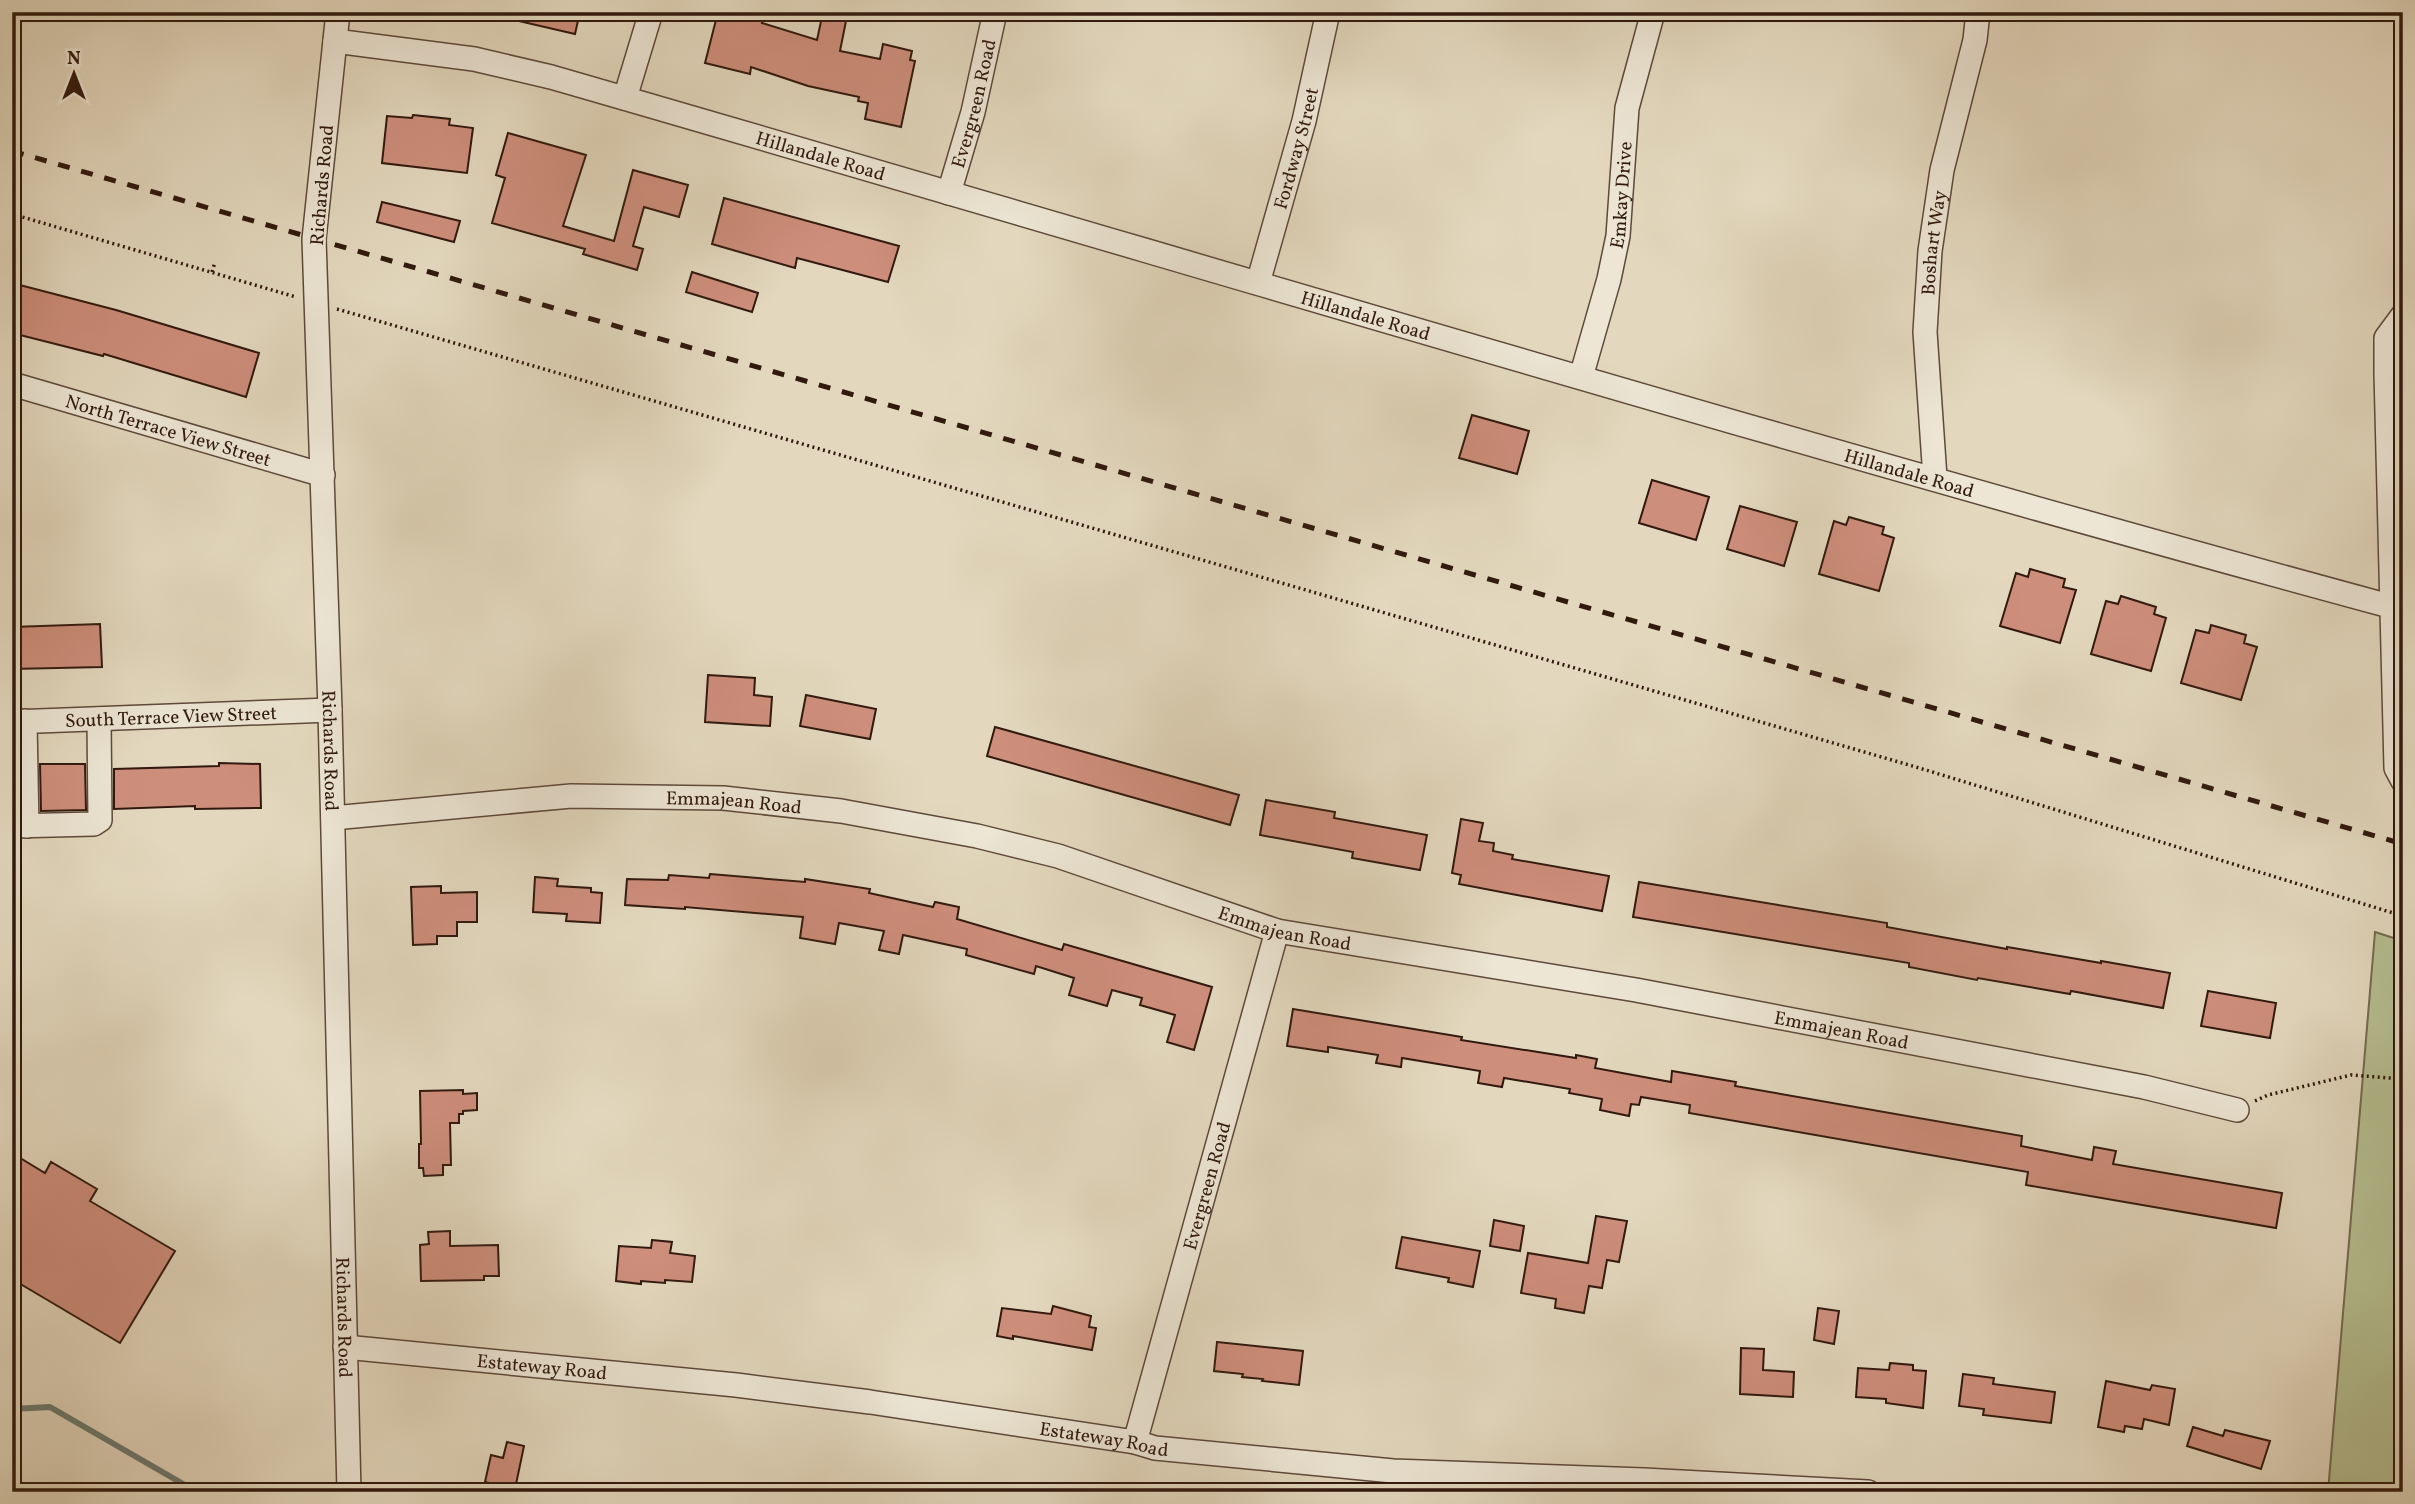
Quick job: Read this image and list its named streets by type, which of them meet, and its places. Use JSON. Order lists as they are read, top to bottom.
{
  "streets": {
    "street": [
      "Evergreen Road",
      "Fordway Street",
      "Hillandale Road",
      "Richards Road",
      "Emkay Drive",
      "Boshart Way",
      "North Terrace View Street",
      "South Terrace View Street",
      "Emmajean Road",
      "Estateway Road"
    ]
  },
  "crossings": [
    ["Evergreen Road", "Hillandale Road"],
    ["Evergreen Road", "Emmajean Road"],
    ["Evergreen Road", "Estateway Road"],
    ["Fordway Street", "Hillandale Road"],
    ["Hillandale Road", "Richards Road"],
    ["Hillandale Road", "Emkay Drive"],
    ["Hillandale Road", "Boshart Way"],
    ["Richards Road", "North Terrace View Street"],
    ["Richards Road", "South Terrace View Street"],
    ["Richards Road", "Emmajean Road"],
    ["Richards Road", "Estateway Road"]
  ],
  "north": "top"
}
